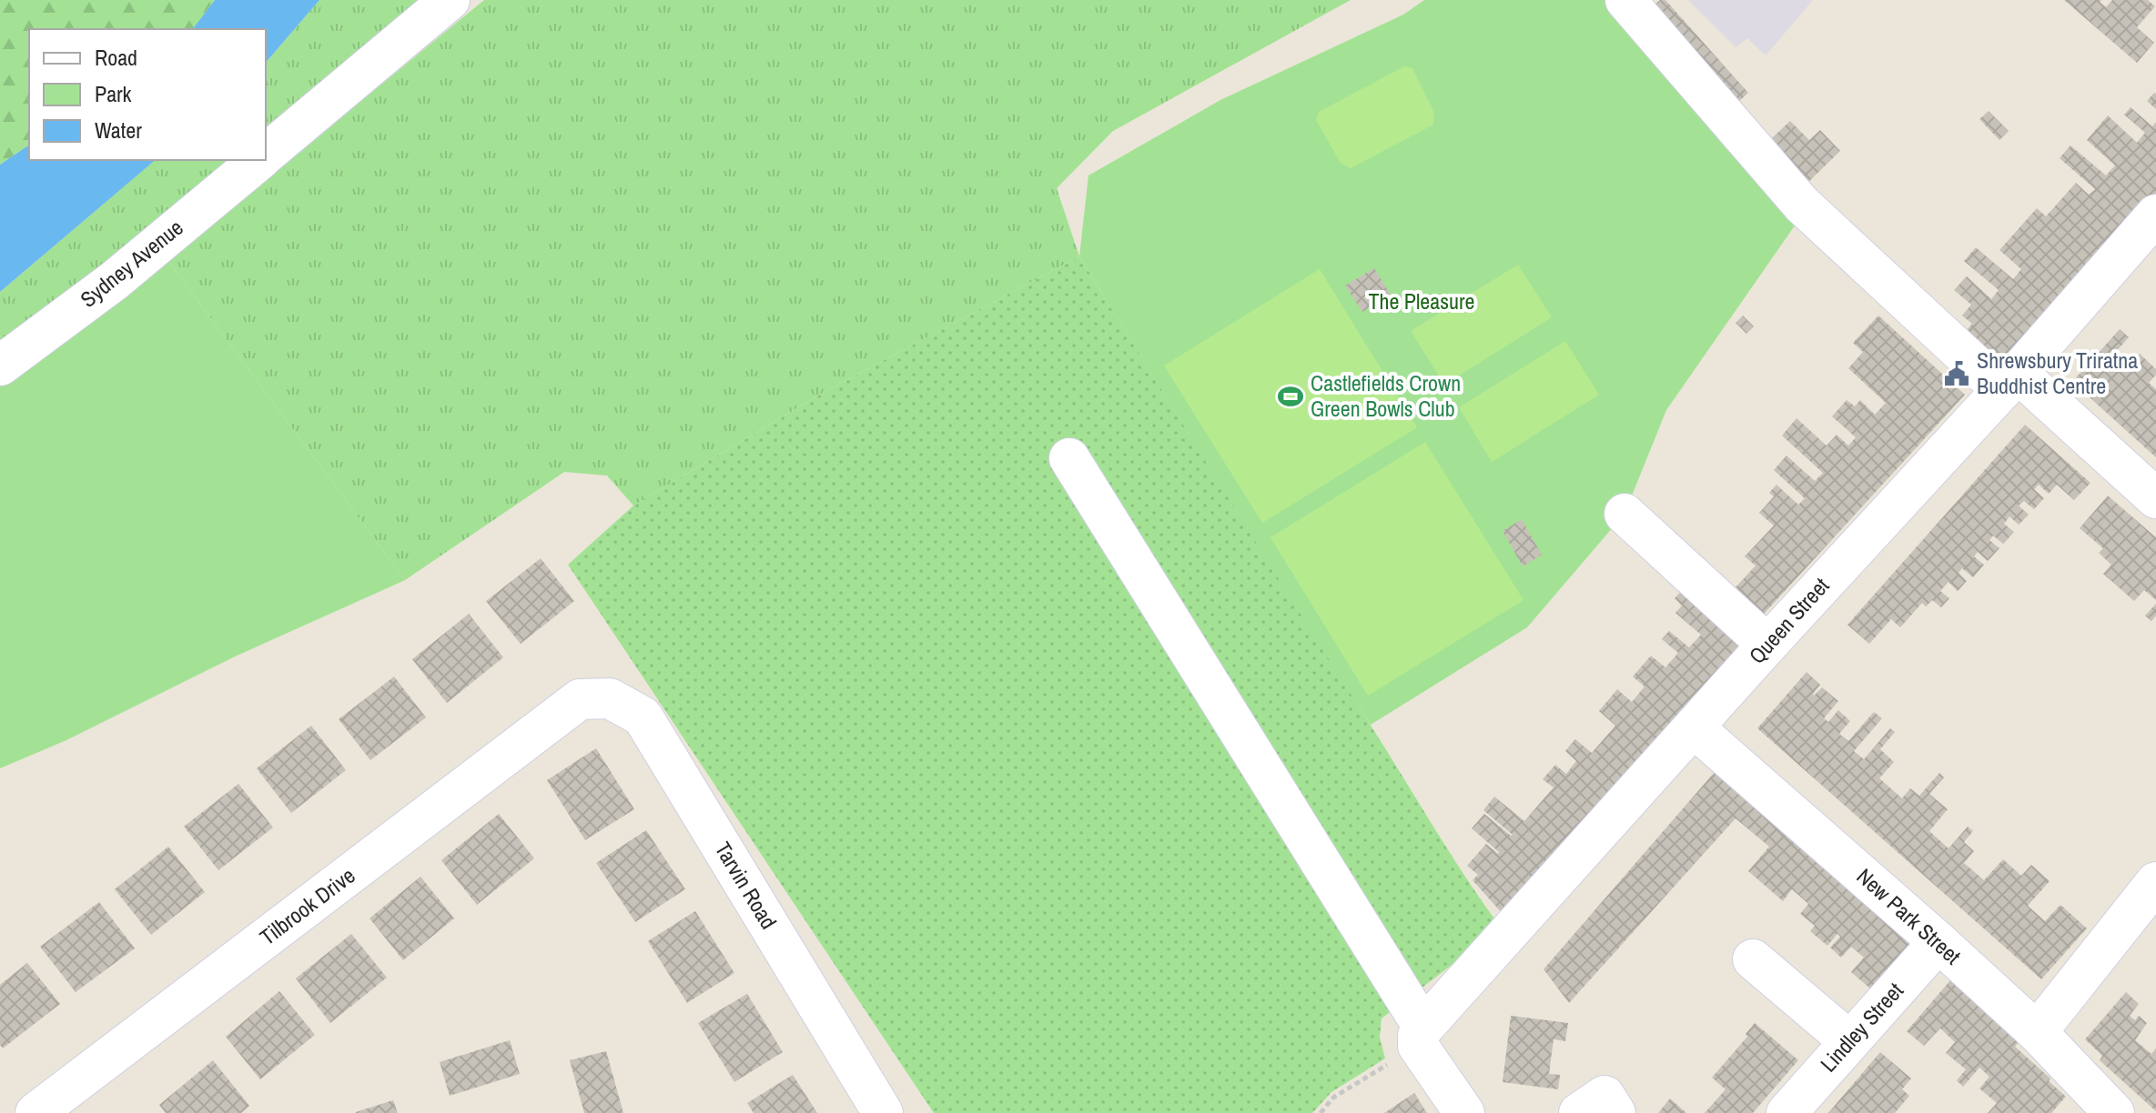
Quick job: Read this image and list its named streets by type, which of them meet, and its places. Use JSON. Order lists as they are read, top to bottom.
{
  "streets": {
    "street": [
      "Sydney Avenue",
      "Queen Street",
      "Tarvin Road",
      "Tilbrook Drive",
      "New Park Street",
      "Lindley Street"
    ]
  },
  "crossings": [
    ["Queen Street", "New Park Street"],
    ["Tarvin Road", "Tilbrook Drive"],
    ["New Park Street", "Lindley Street"]
  ],
  "parks": ["The Pleasure"],
  "places": {
    "public building": ["Shrewsbury Triratna Buddhist Centre"],
    "sports": ["Castlefields Crown Green Bowls Club"]
  },
  "legend": ["Road", "Park", "Water"]
}
